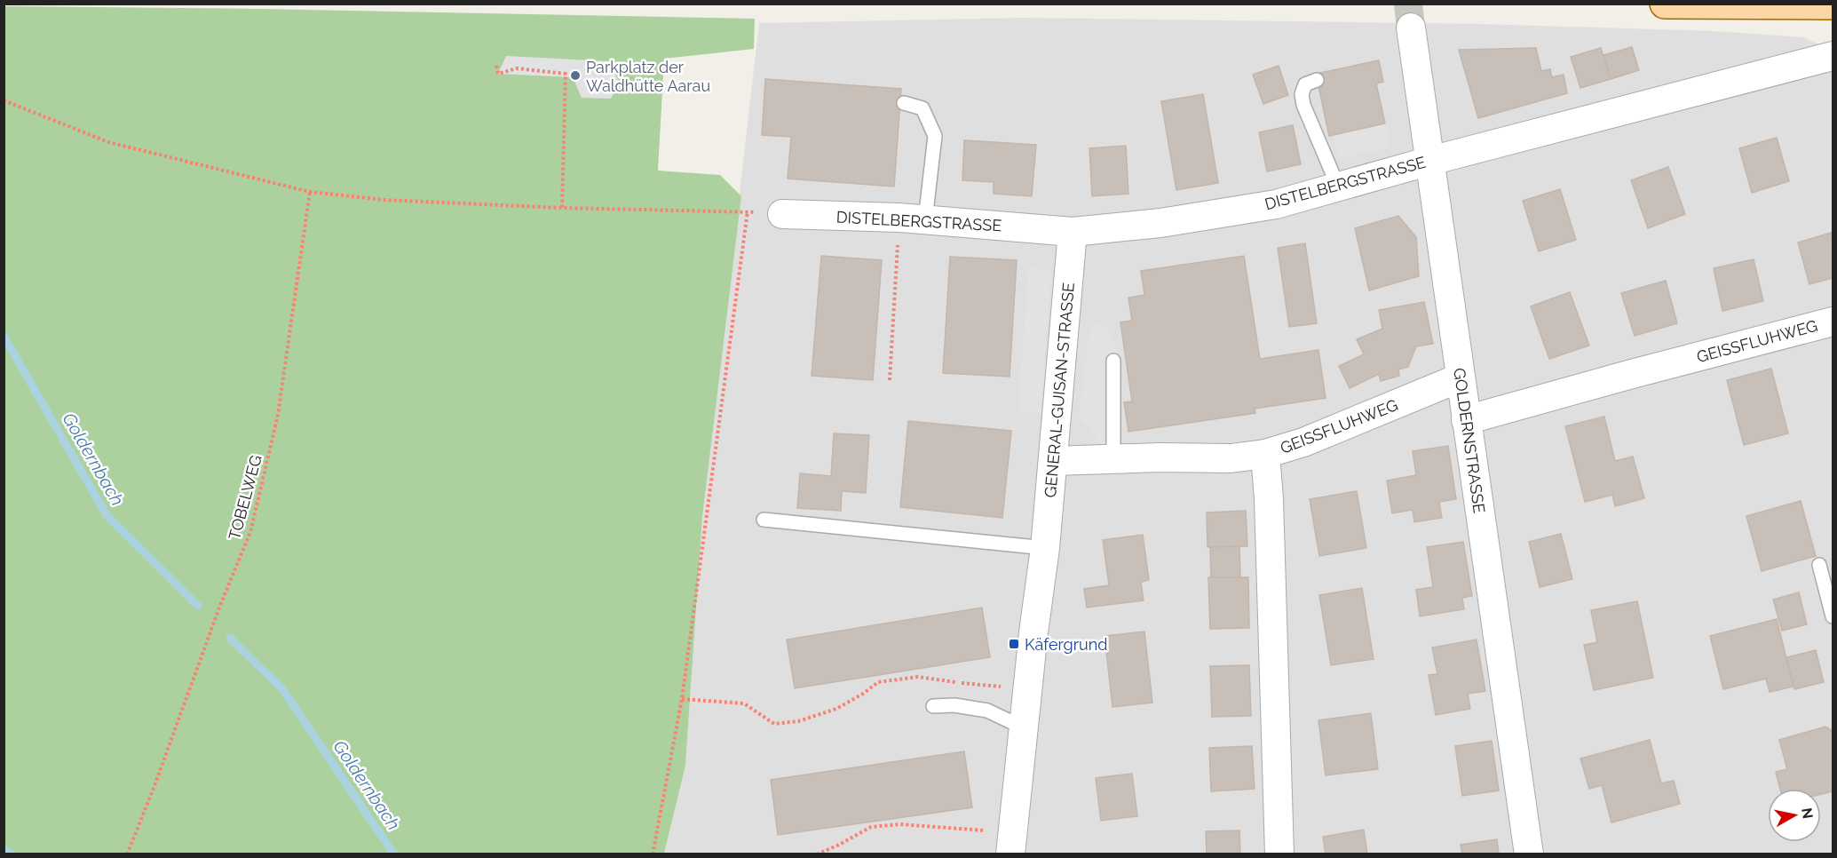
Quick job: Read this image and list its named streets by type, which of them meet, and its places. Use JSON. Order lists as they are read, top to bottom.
{
  "streets": {
    "street": [
      "DISTELBERGSTRASSE",
      "GEISSFLUHWEG",
      "GENERAL-GUISAN-STRASSE",
      "GOLDERNSTRASSE"
    ],
    "path": ["TOBELWEG"]
  },
  "crossings": [
    ["DISTELBERGSTRASSE", "GENERAL-GUISAN-STRASSE"],
    ["DISTELBERGSTRASSE", "GOLDERNSTRASSE"],
    ["GEISSFLUHWEG", "GENERAL-GUISAN-STRASSE"],
    ["GEISSFLUHWEG", "GOLDERNSTRASSE"]
  ],
  "water": ["Goldernbach"],
  "places": {
    "other": ["Parkplatz der Waldhütte Aarau"],
    "transit": ["Käfergrund"]
  },
  "north": "right"
}
